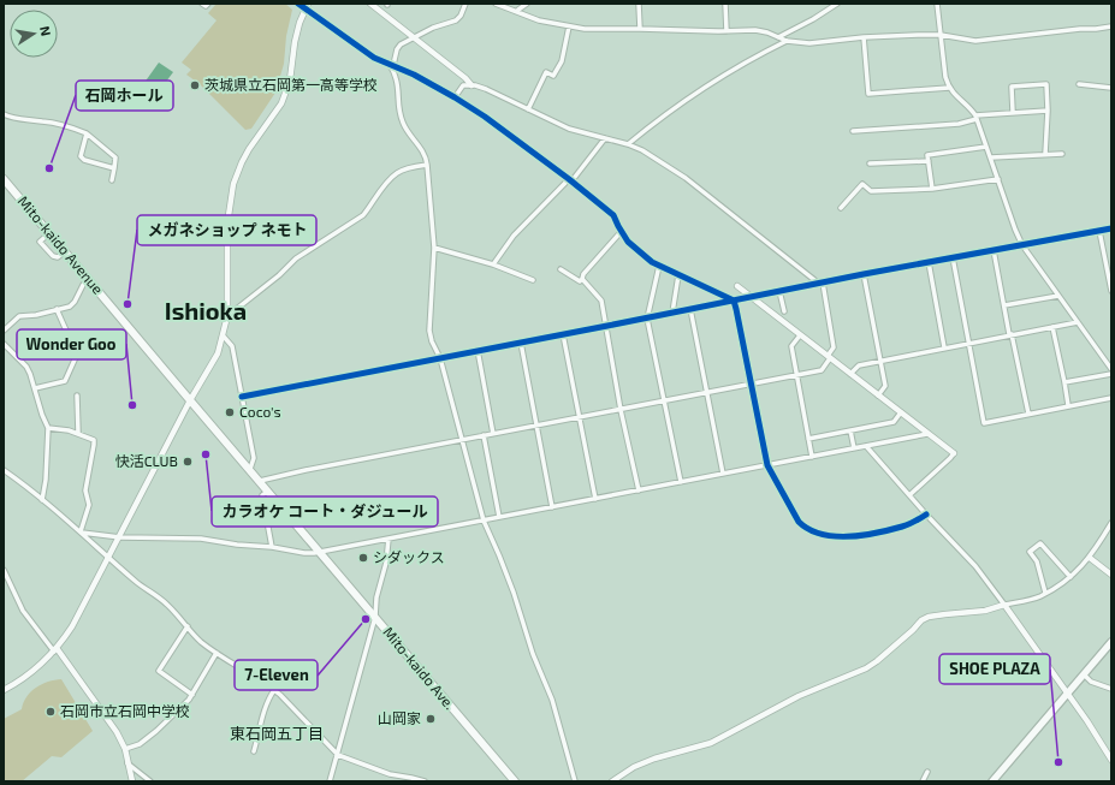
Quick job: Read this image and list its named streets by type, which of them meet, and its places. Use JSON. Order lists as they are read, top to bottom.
{
  "streets": {
    "highway": ["Mito-kaido Avenue", "Mito-kaido Ave."]
  },
  "crossings": [
    ["Mito-kaido Avenue", "Mito-kaido Ave."]
  ],
  "districts": ["Ishioka", "東石岡五丁目"],
  "places": [
    "茨城県立石岡第一高等学校",
    "石岡ホール",
    "メガネショップ ネモト",
    "Wonder Goo",
    "Coco's",
    "カラオケ コート・ダジュール",
    "快活CLUB",
    "シダックス",
    "7-Eleven",
    "石岡市立石岡中学校",
    "山岡家",
    "SHOE PLAZA"
  ],
  "north": "right"
}
